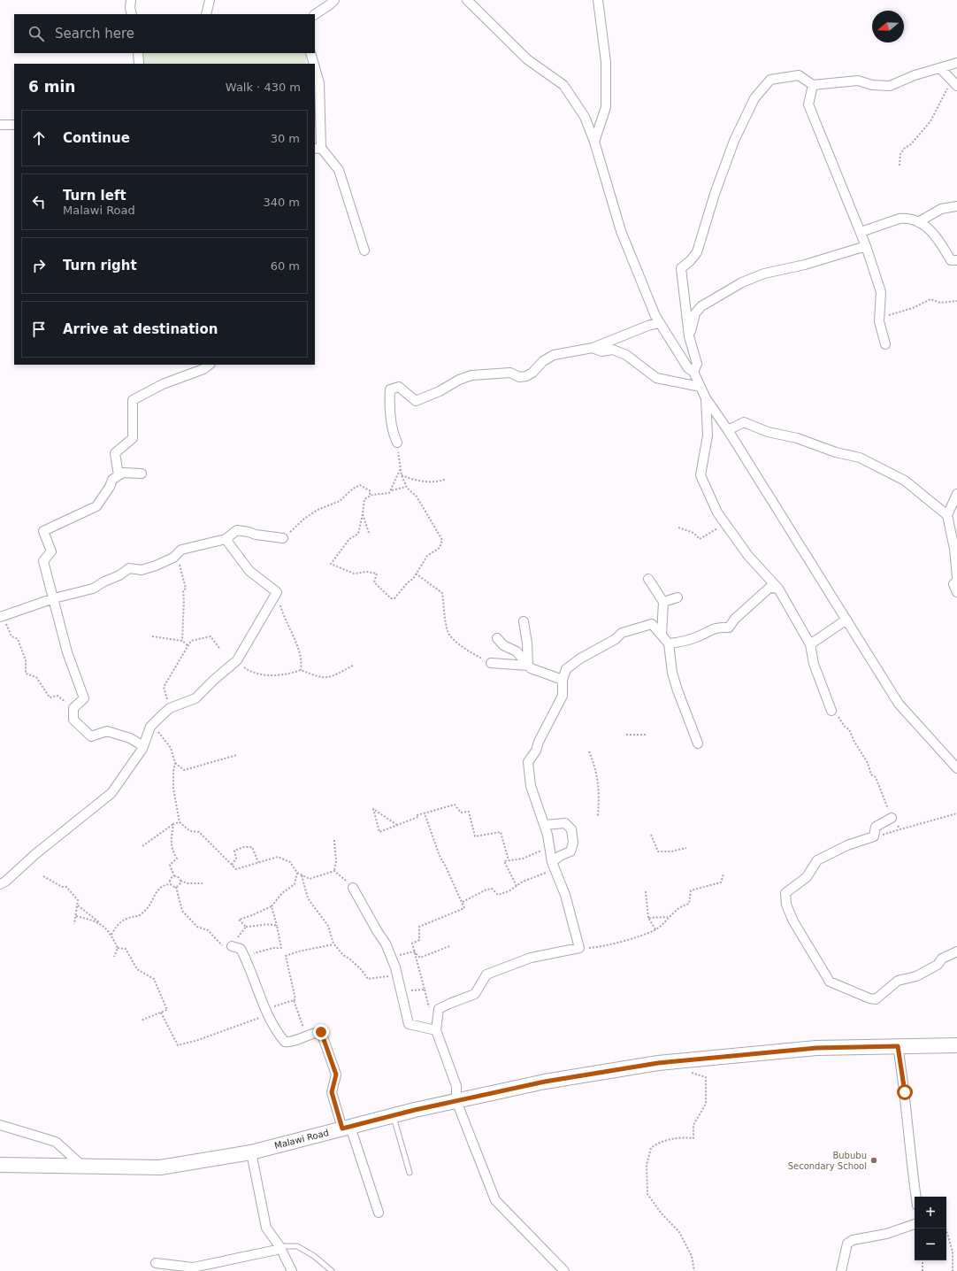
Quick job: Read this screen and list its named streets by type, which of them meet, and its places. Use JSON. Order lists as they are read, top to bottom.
{
  "streets": {
    "main road": ["Malawi Road"]
  },
  "places": ["Bububu Secondary School"],
  "north": "left",
  "page": {
    "search": "Search here",
    "heading": ["6 min", "Walk · 430 m"],
    "list": [
      ["Continue", "30 m"],
      ["Turn left", "Malawi Road", "340 m"],
      ["Turn right", "60 m"],
      "Arrive at destination"
    ],
    "map_buttons": ["+", "−"]
  }
}
